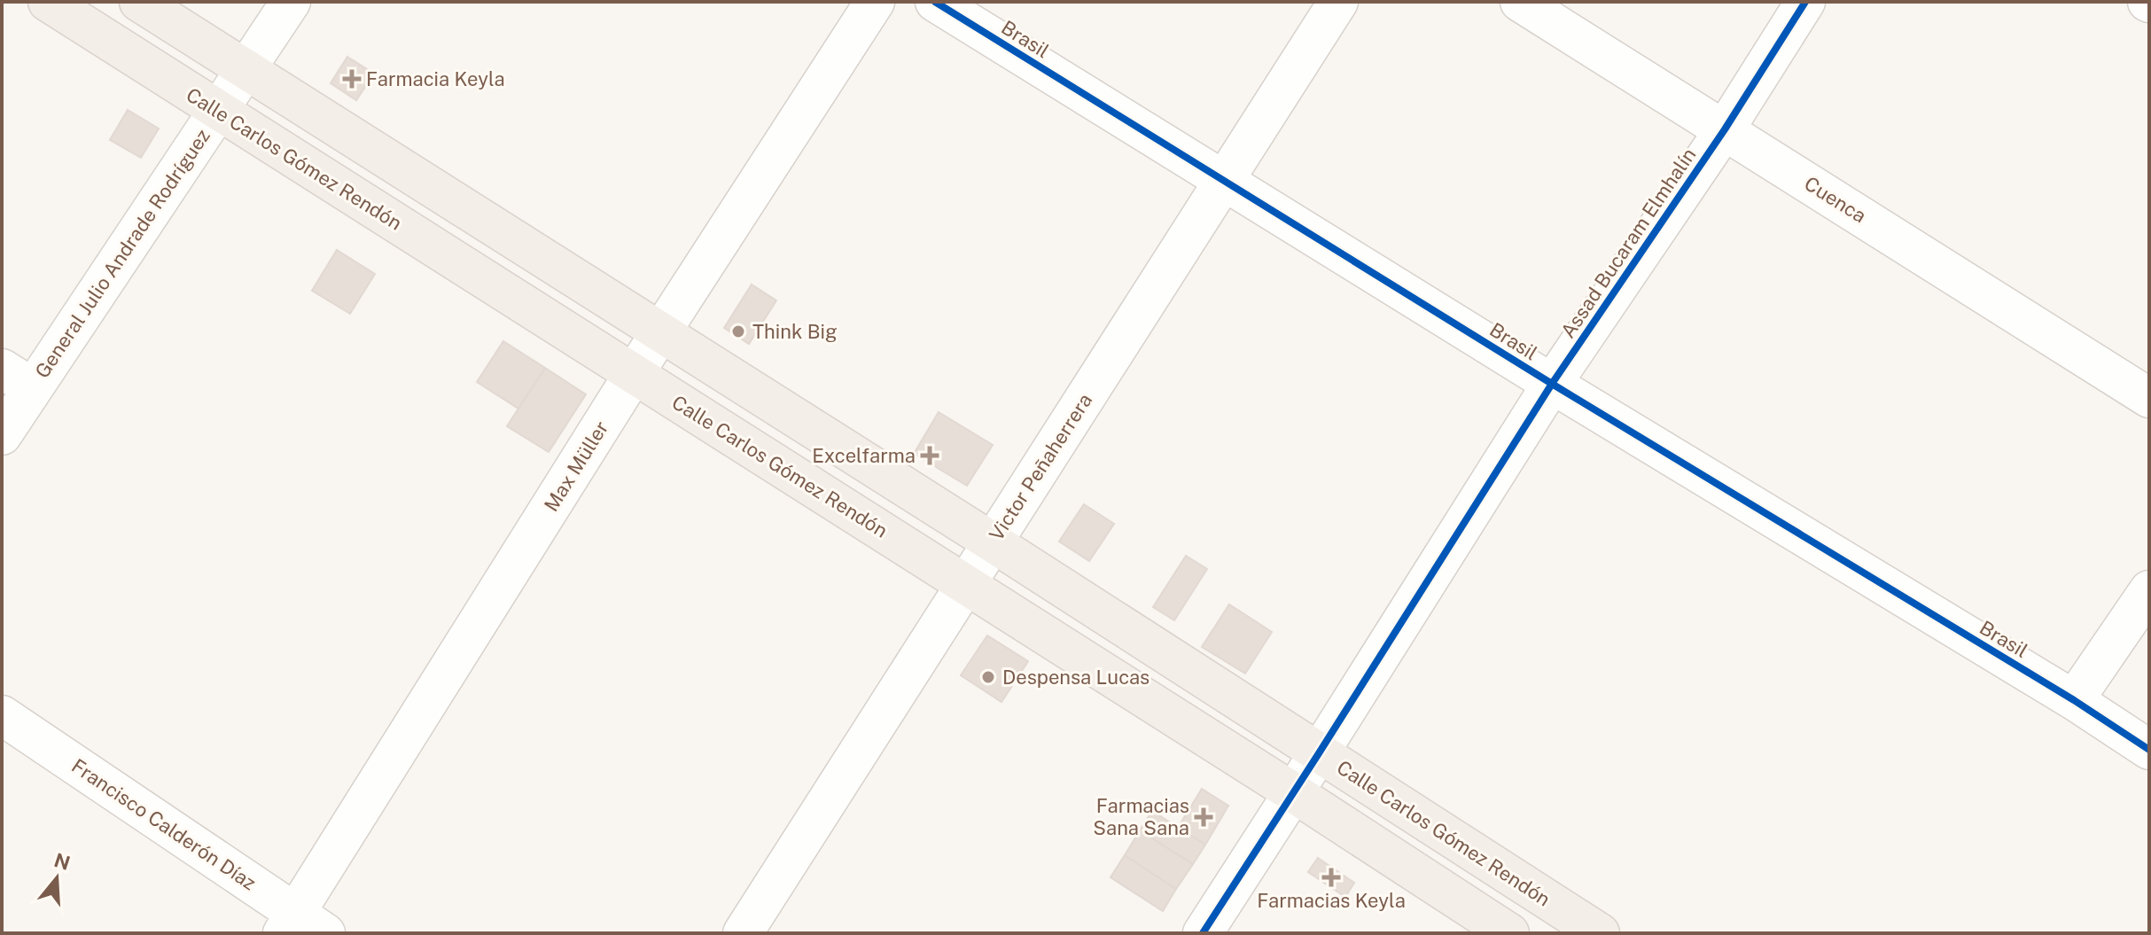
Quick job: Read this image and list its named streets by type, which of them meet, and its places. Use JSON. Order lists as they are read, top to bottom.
{
  "streets": {
    "main road": ["Calle Carlos Gómez Rendón"],
    "street": [
      "Brasil",
      "Cuenca",
      "Assad Bucaram Elmhalín",
      "General Julio Andrade Rodríguez",
      "Max Müller",
      "Victor Peñaherrera",
      "Francisco Calderón Díaz"
    ]
  },
  "crossings": [
    ["Brasil", "Assad Bucaram Elmhalín"],
    ["Brasil", "Victor Peñaherrera"],
    ["Calle Carlos Gómez Rendón", "Assad Bucaram Elmhalín"],
    ["Calle Carlos Gómez Rendón", "General Julio Andrade Rodríguez"],
    ["Calle Carlos Gómez Rendón", "Max Müller"],
    ["Calle Carlos Gómez Rendón", "Victor Peñaherrera"],
    ["Cuenca", "Assad Bucaram Elmhalín"],
    ["Max Müller", "Francisco Calderón Díaz"]
  ],
  "places": {
    "health": [
      "Farmacia Keyla",
      "Excelfarma",
      "Farmacias Sana Sana",
      "Farmacias Keyla"
    ],
    "other": ["Think Big", "Despensa Lucas"]
  },
  "north": "top"
}
